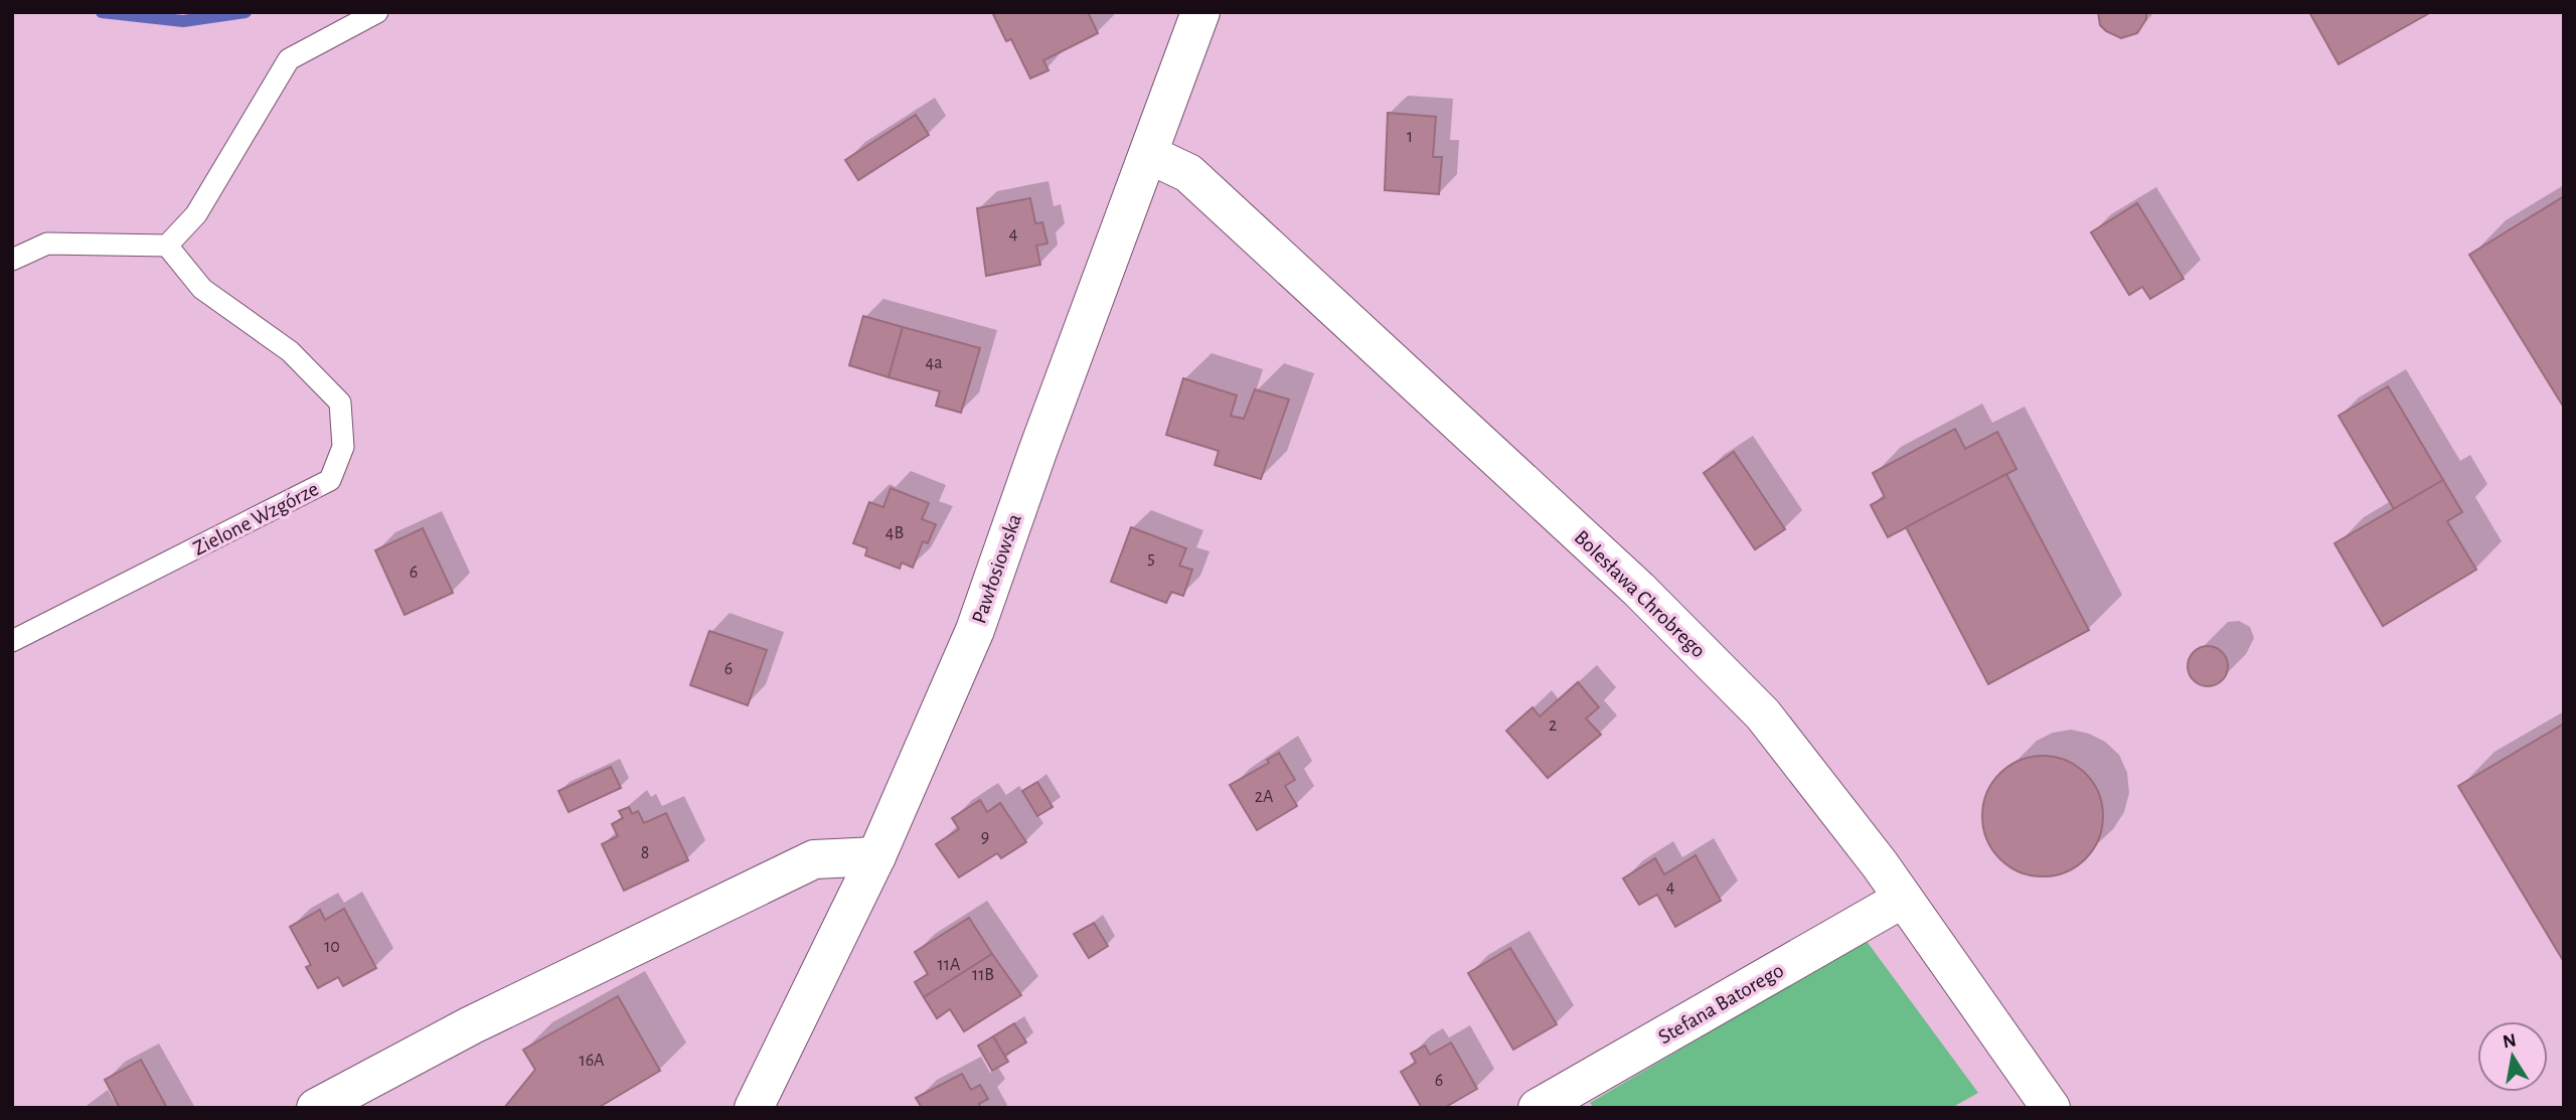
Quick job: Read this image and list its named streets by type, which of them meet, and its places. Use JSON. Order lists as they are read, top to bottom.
{
  "streets": {
    "street": ["Pawłosiowska", "Bolesława Chrobrego", "Stefana Batorego"],
    "lane": ["Zielone Wzgórze"]
  },
  "crossings": [
    ["Pawłosiowska", "Bolesława Chrobrego"],
    ["Bolesława Chrobrego", "Stefana Batorego"]
  ],
  "house_numbers": [
    "1",
    "4",
    "4a",
    "4B",
    "5",
    "6",
    "6",
    "2",
    "2A",
    "9",
    "8",
    "4",
    "10",
    "11A",
    "11B",
    "16A",
    "6"
  ],
  "north": "top"
}
